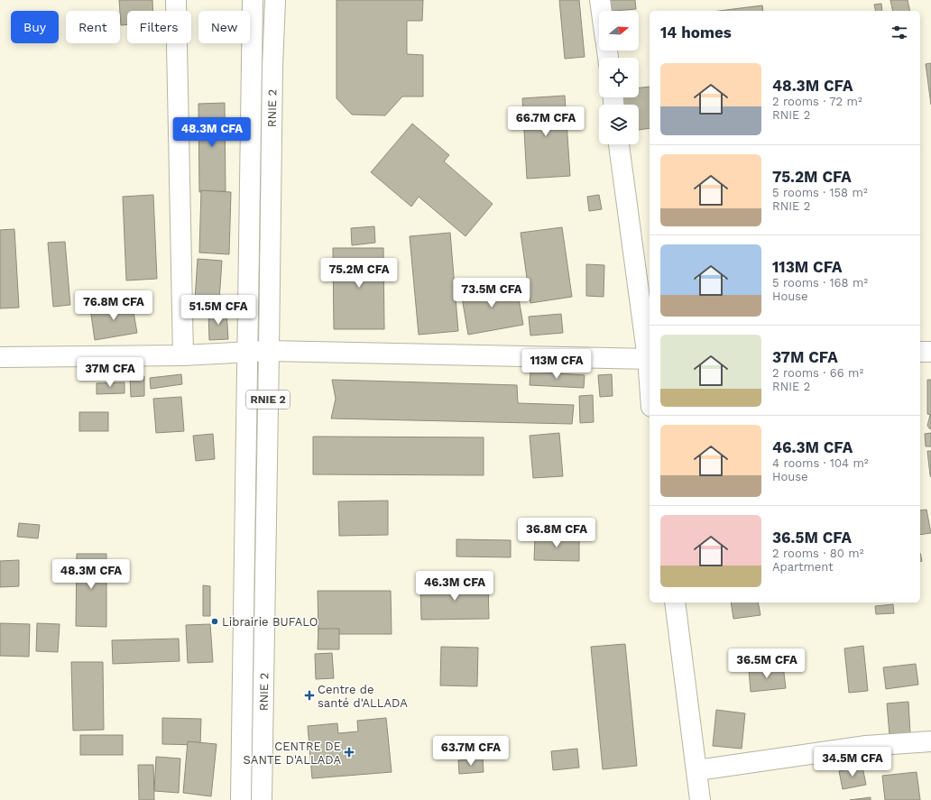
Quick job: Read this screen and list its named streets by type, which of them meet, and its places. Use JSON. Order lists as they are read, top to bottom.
{
  "streets": {
    "main road": ["RNIE 2"]
  },
  "places": {
    "other": ["Librairie BUFALO"],
    "health": ["Centre de santé d'ALLADA", "CENTRE DE SANTE D'ALLADA"]
  },
  "north": "right",
  "page": {
    "chip": [
      "Buy",
      "Rent",
      "Filters",
      "New"
    ],
    "heading": "14 homes",
    "list": [
      {
        "name": "48.3M CFA",
        "note": "2 rooms · 72 m² · RNIE 2"
      },
      {
        "name": "75.2M CFA",
        "note": "5 rooms · 158 m² · RNIE 2"
      },
      {
        "name": "113M CFA",
        "note": "5 rooms · 168 m² · House"
      },
      {
        "name": "37M CFA",
        "note": "2 rooms · 66 m² · RNIE 2"
      },
      {
        "name": "46.3M CFA",
        "note": "4 rooms · 104 m² · House"
      },
      {
        "name": "36.5M CFA",
        "note": "2 rooms · 80 m² · Apartment"
      }
    ],
    "price": [
      "66.7M CFA",
      "48.3M CFA",
      "75.2M CFA",
      "73.5M CFA",
      "76.8M CFA",
      "51.5M CFA",
      "113M CFA",
      "37M CFA",
      "36.8M CFA",
      "48.3M CFA",
      "46.3M CFA",
      "36.5M CFA",
      "63.7M CFA",
      "34.5M CFA"
    ]
  }
}
